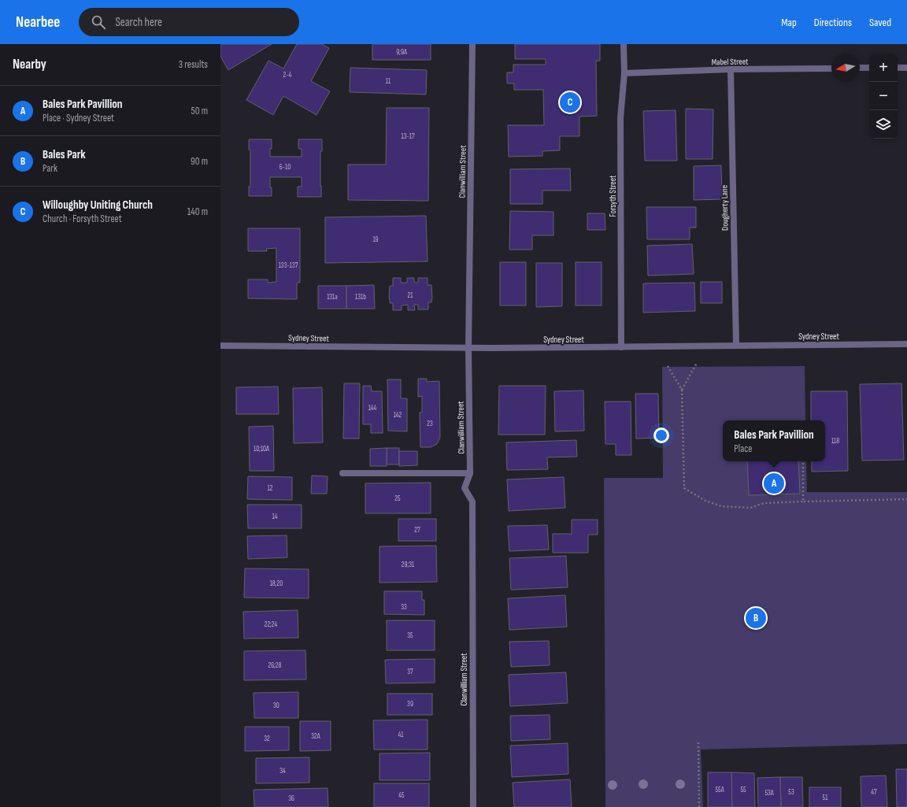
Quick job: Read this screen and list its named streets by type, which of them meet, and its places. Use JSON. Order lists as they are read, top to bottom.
{
  "streets": {
    "street": [
      "Mabel Street",
      "Clanwilliam Street",
      "Forsyth Street",
      "Dougherty Lane",
      "Sydney Street"
    ]
  },
  "crossings": [
    ["Mabel Street", "Forsyth Street"],
    ["Mabel Street", "Dougherty Lane"],
    ["Clanwilliam Street", "Sydney Street"],
    ["Forsyth Street", "Sydney Street"],
    ["Dougherty Lane", "Sydney Street"]
  ],
  "house_numbers": [
    "9;9A",
    "2-4",
    "11",
    "13-17",
    "6-10",
    "19",
    "133-137",
    "21",
    "131a",
    "131b",
    "144",
    "142",
    "23",
    "118",
    "10;10A",
    "12",
    "25",
    "14",
    "27",
    "29;31",
    "18;20",
    "33",
    "22;24",
    "35",
    "26;28",
    "37",
    "39",
    "30",
    "41",
    "32A",
    "32",
    "34",
    "55A",
    "55",
    "53",
    "47",
    "53A",
    "45",
    "51",
    "36"
  ],
  "north": "left",
  "page": {
    "header": "Nearbee",
    "search": "Search here",
    "nav": ["Map", "Directions", "Saved"],
    "heading": ["Nearby", "3 results"],
    "map_buttons": ["+", "−"],
    "list": [
      {
        "mark": "A",
        "name": "Bales Park Pavillion",
        "note": "Place · Sydney Street",
        "value": "50 m"
      },
      {
        "mark": "B",
        "name": "Bales Park",
        "note": "Park",
        "value": "90 m"
      },
      {
        "mark": "C",
        "name": "Willoughby Uniting Church",
        "note": "Church · Forsyth Street",
        "value": "140 m"
      }
    ],
    "pins": ["C", "A", "B"],
    "popup": ["Bales Park Pavillion", "Place"]
  }
}
